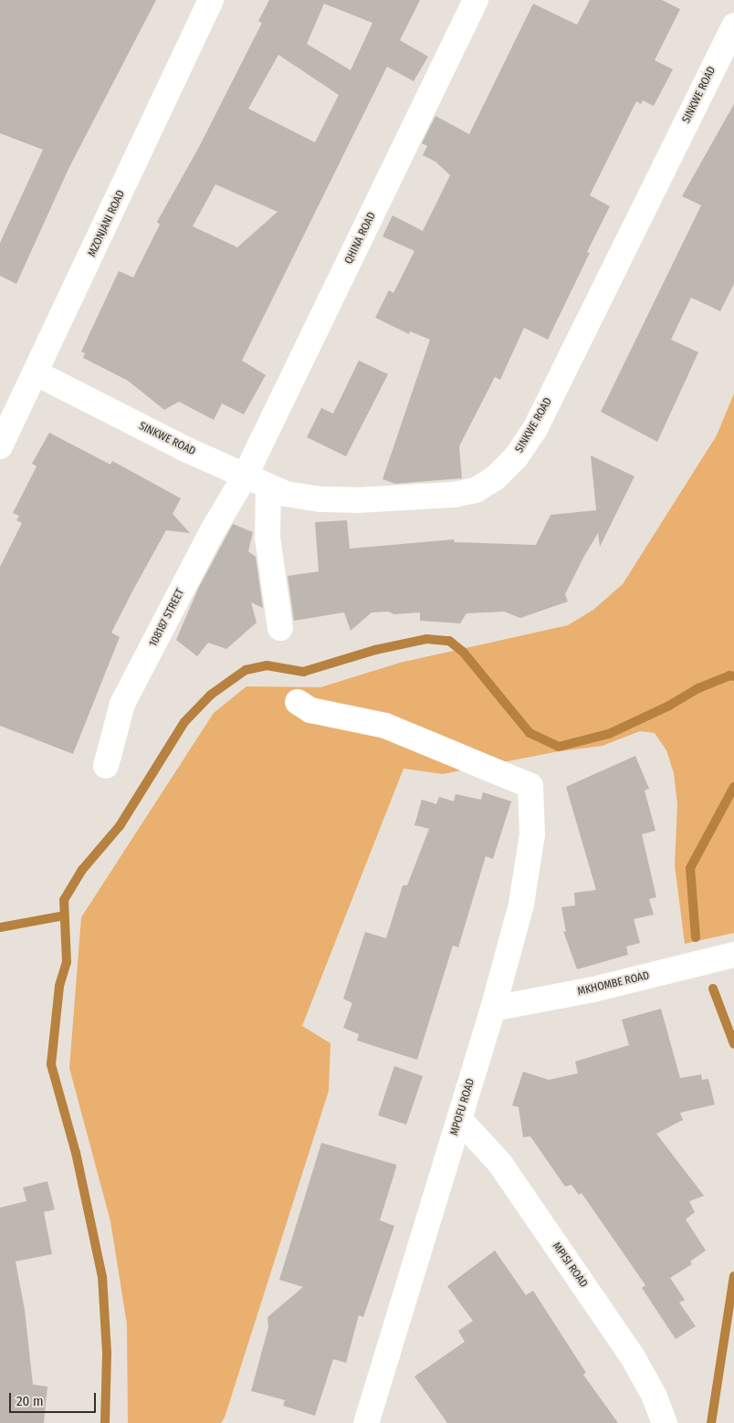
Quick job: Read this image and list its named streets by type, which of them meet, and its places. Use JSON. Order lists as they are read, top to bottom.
{
  "streets": {
    "street": [
      "SINKWE ROAD",
      "MZONJANI ROAD",
      "QHINA ROAD",
      "108187 STREET",
      "MKHOMBE ROAD",
      "MPOFU ROAD",
      "MPISI ROAD"
    ]
  },
  "crossings": [
    ["SINKWE ROAD", "MZONJANI ROAD"],
    ["SINKWE ROAD", "QHINA ROAD"],
    ["SINKWE ROAD", "108187 STREET"],
    ["QHINA ROAD", "108187 STREET"],
    ["MKHOMBE ROAD", "MPOFU ROAD"],
    ["MPOFU ROAD", "MPISI ROAD"]
  ],
  "scale_bar": "20 m"
}
